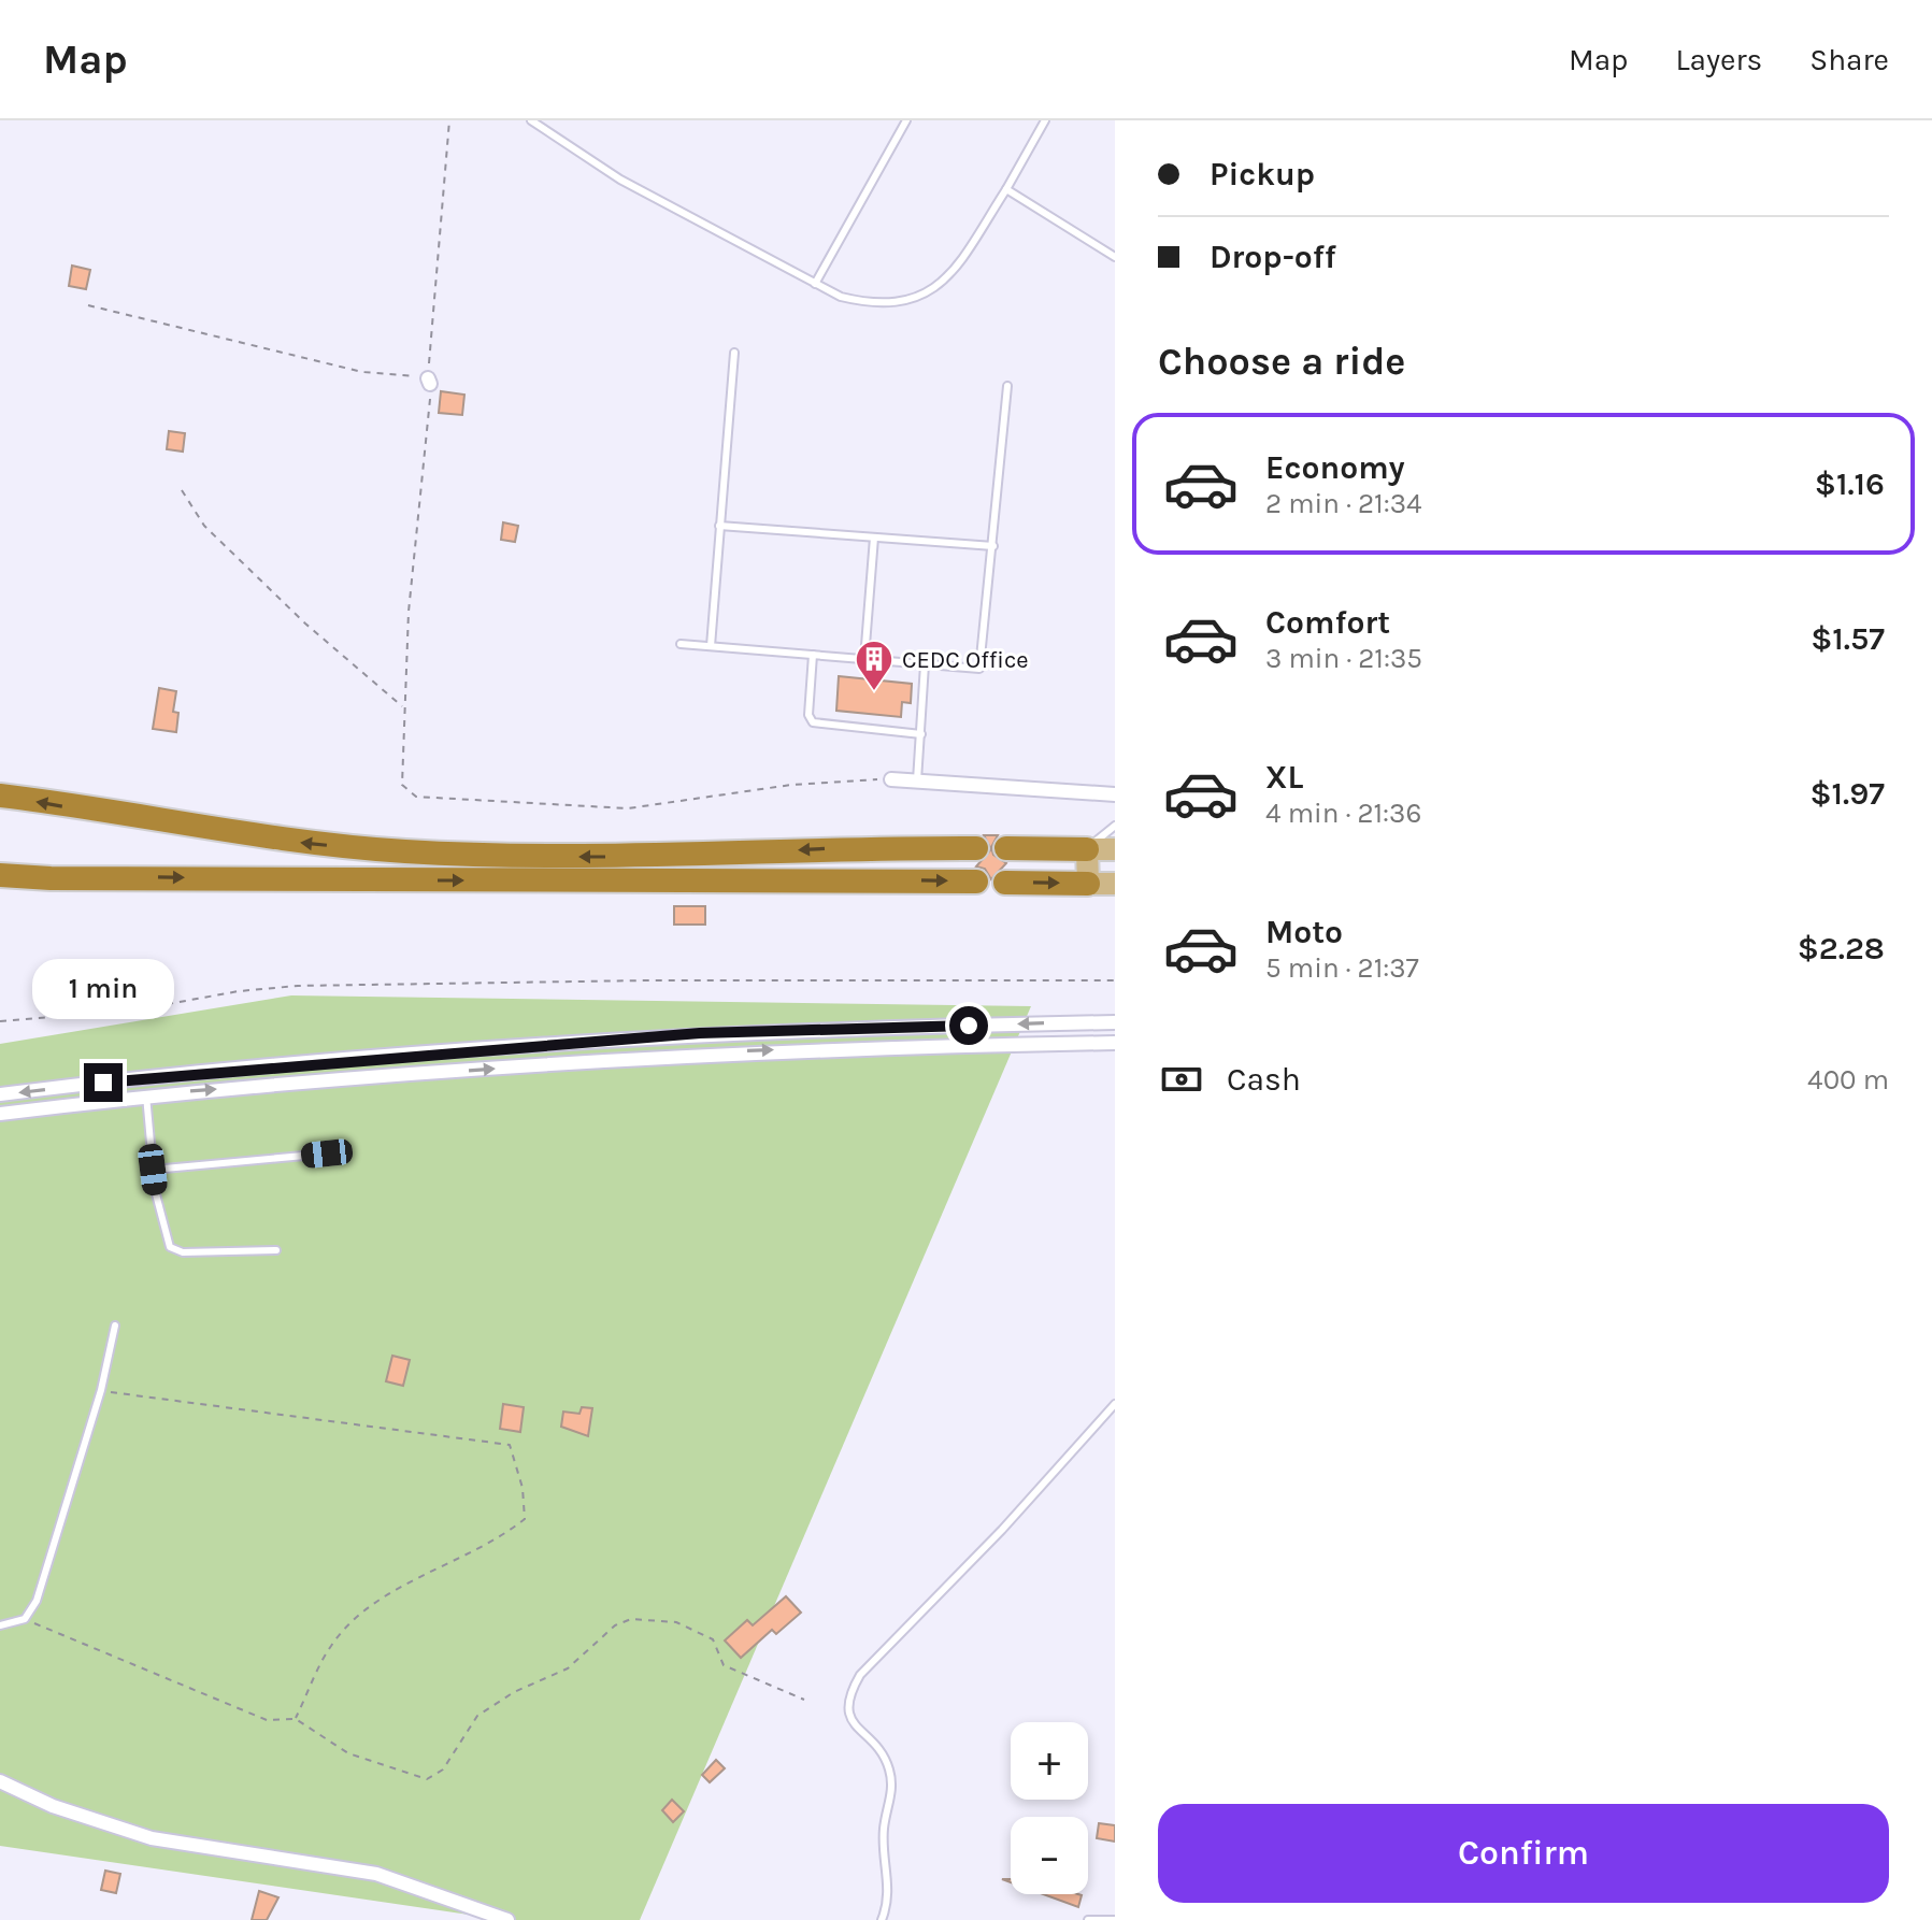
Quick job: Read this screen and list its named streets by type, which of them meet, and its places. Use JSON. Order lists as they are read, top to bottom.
{
  "places": {
    "building": ["CEDC Office"]
  },
  "page": {
    "header": "Map",
    "nav": ["Map", "Layers", "Share"],
    "banner": ["Pickup", "Drop-off"],
    "heading": "Choose a ride",
    "list": [
      {
        "name": "Economy",
        "note": "2 min · 21:34",
        "value": "$1.16"
      },
      {
        "name": "Comfort",
        "note": "3 min · 21:35",
        "value": "$1.57"
      },
      {
        "name": "XL",
        "note": "4 min · 21:36",
        "value": "$1.97"
      },
      {
        "name": "Moto",
        "note": "5 min · 21:37",
        "value": "$2.28"
      }
    ],
    "bubble": "1 min",
    "pay": ["Cash", "400 m"],
    "map_buttons": ["+", "−"],
    "buttons": "Confirm"
  }
}
